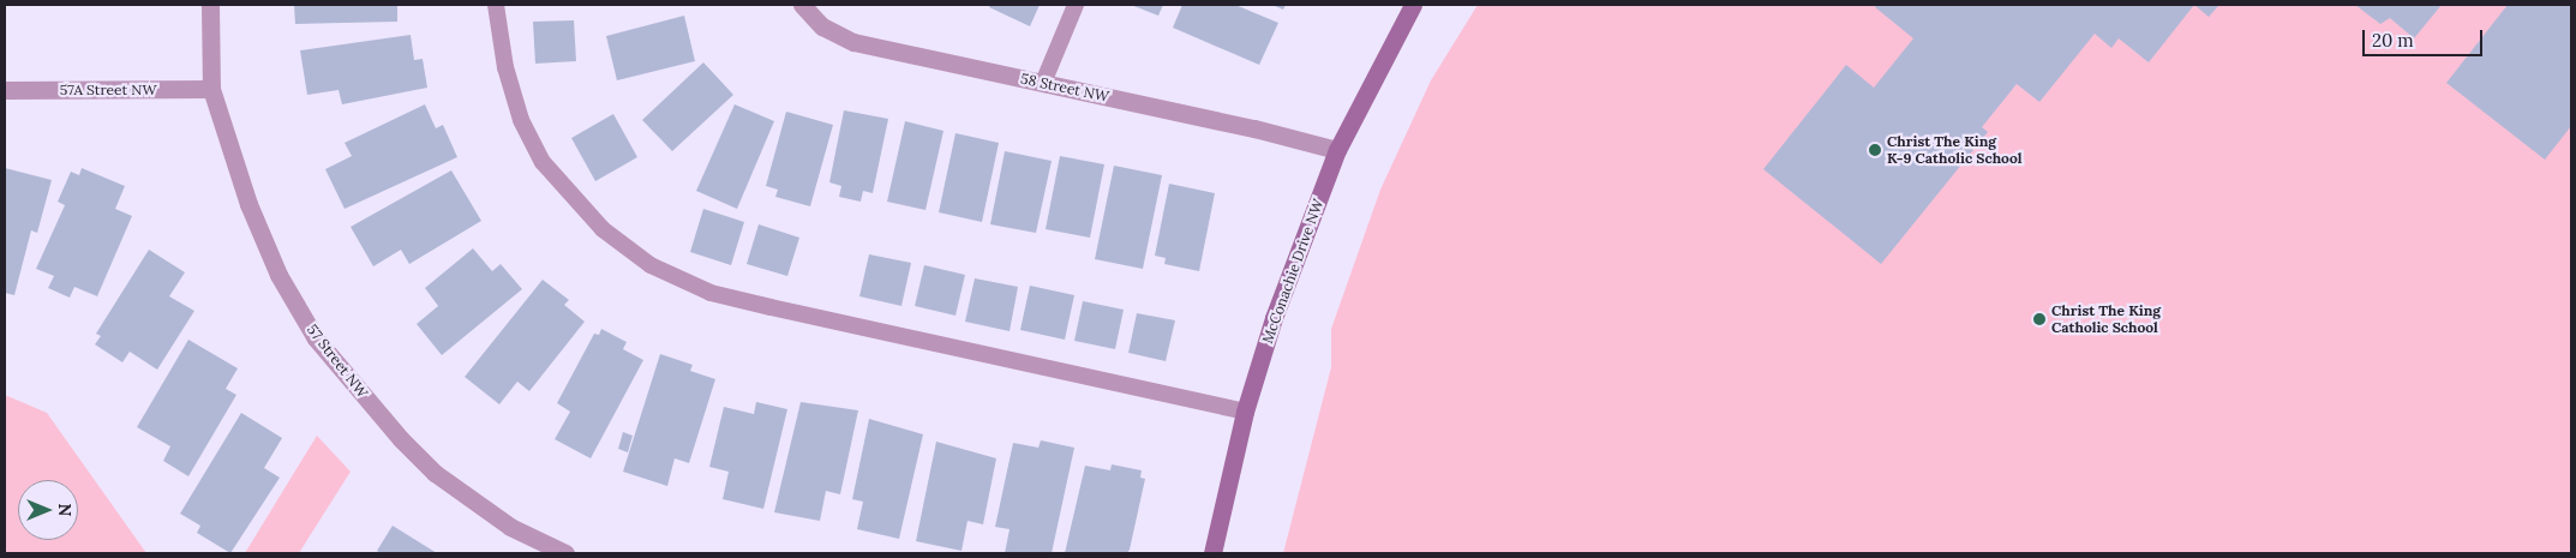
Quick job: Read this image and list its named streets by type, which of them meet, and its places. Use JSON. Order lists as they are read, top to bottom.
{
  "streets": {
    "street": [
      "58 Street NW",
      "57A Street NW",
      "McConachie Drive NW",
      "57 Street NW"
    ]
  },
  "crossings": [
    ["58 Street NW", "McConachie Drive NW"],
    ["57A Street NW", "57 Street NW"]
  ],
  "places": ["Christ The King K-9 Catholic School", "Christ The King Catholic School"],
  "scale_bar": "20 m",
  "north": "right"
}
